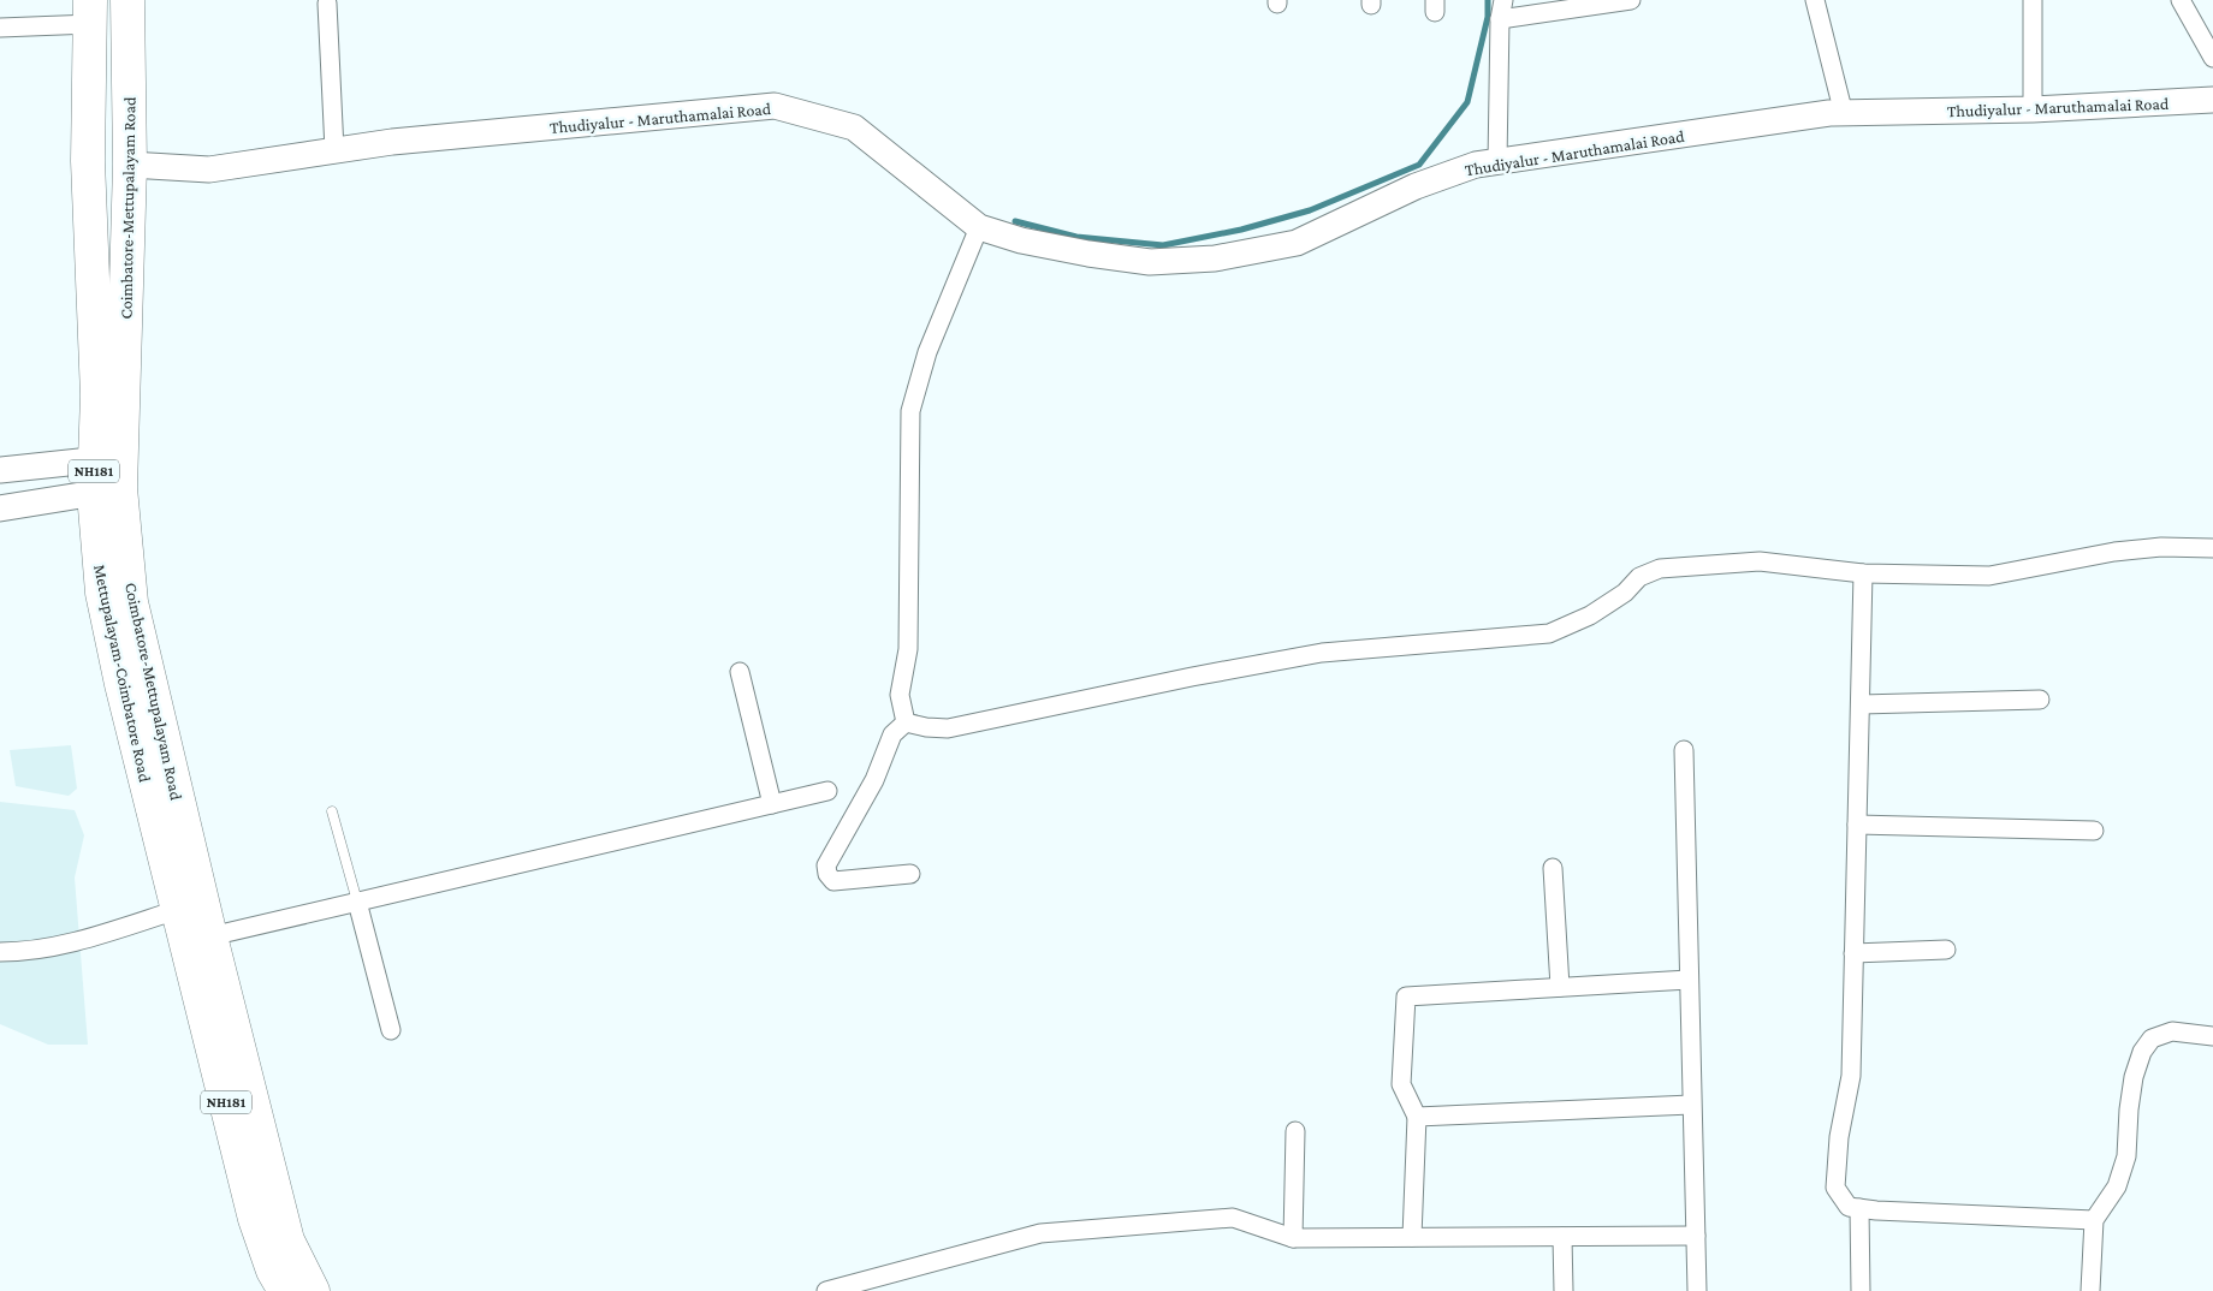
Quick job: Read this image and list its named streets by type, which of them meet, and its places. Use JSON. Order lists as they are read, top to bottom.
{
  "streets": {
    "highway": ["Coimbatore-Mettupalayam Road", "NH181", "Mettupalayam-Coimbatore Road"],
    "main road": ["Thudiyalur - Maruthamalai Road"]
  },
  "crossings": [
    ["Thudiyalur - Maruthamalai Road", "Coimbatore-Mettupalayam Road"],
    ["Coimbatore-Mettupalayam Road", "Mettupalayam-Coimbatore Road"]
  ]
}
